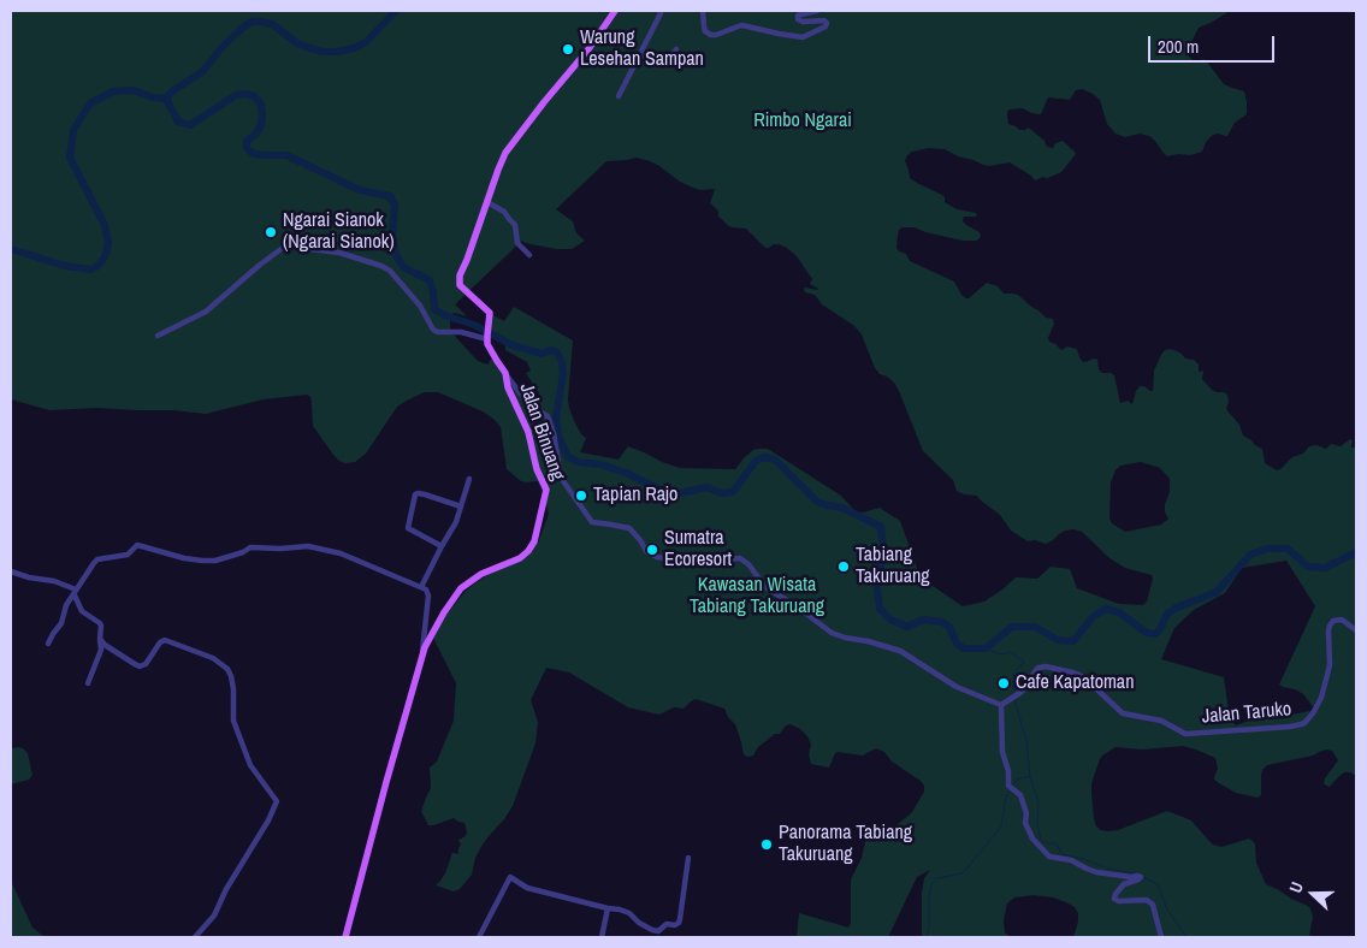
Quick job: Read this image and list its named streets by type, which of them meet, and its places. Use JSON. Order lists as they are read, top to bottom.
{
  "streets": {
    "main road": ["Jalan Binuang"],
    "street": ["Jalan Taruko"]
  },
  "parks": ["Rimbo Ngarai", "Kawasan Wisata Tabiang Takuruang"],
  "places": [
    "Warung Lesehan Sampan",
    "Ngarai Sianok (Ngarai Sianok)",
    "Tapian Rajo",
    "Sumatra Ecoresort",
    "Tabiang Takuruang",
    "Cafe Kapatoman",
    "Panorama Tabiang Takuruang"
  ],
  "scale_bar": "200 m",
  "north": "left"
}
